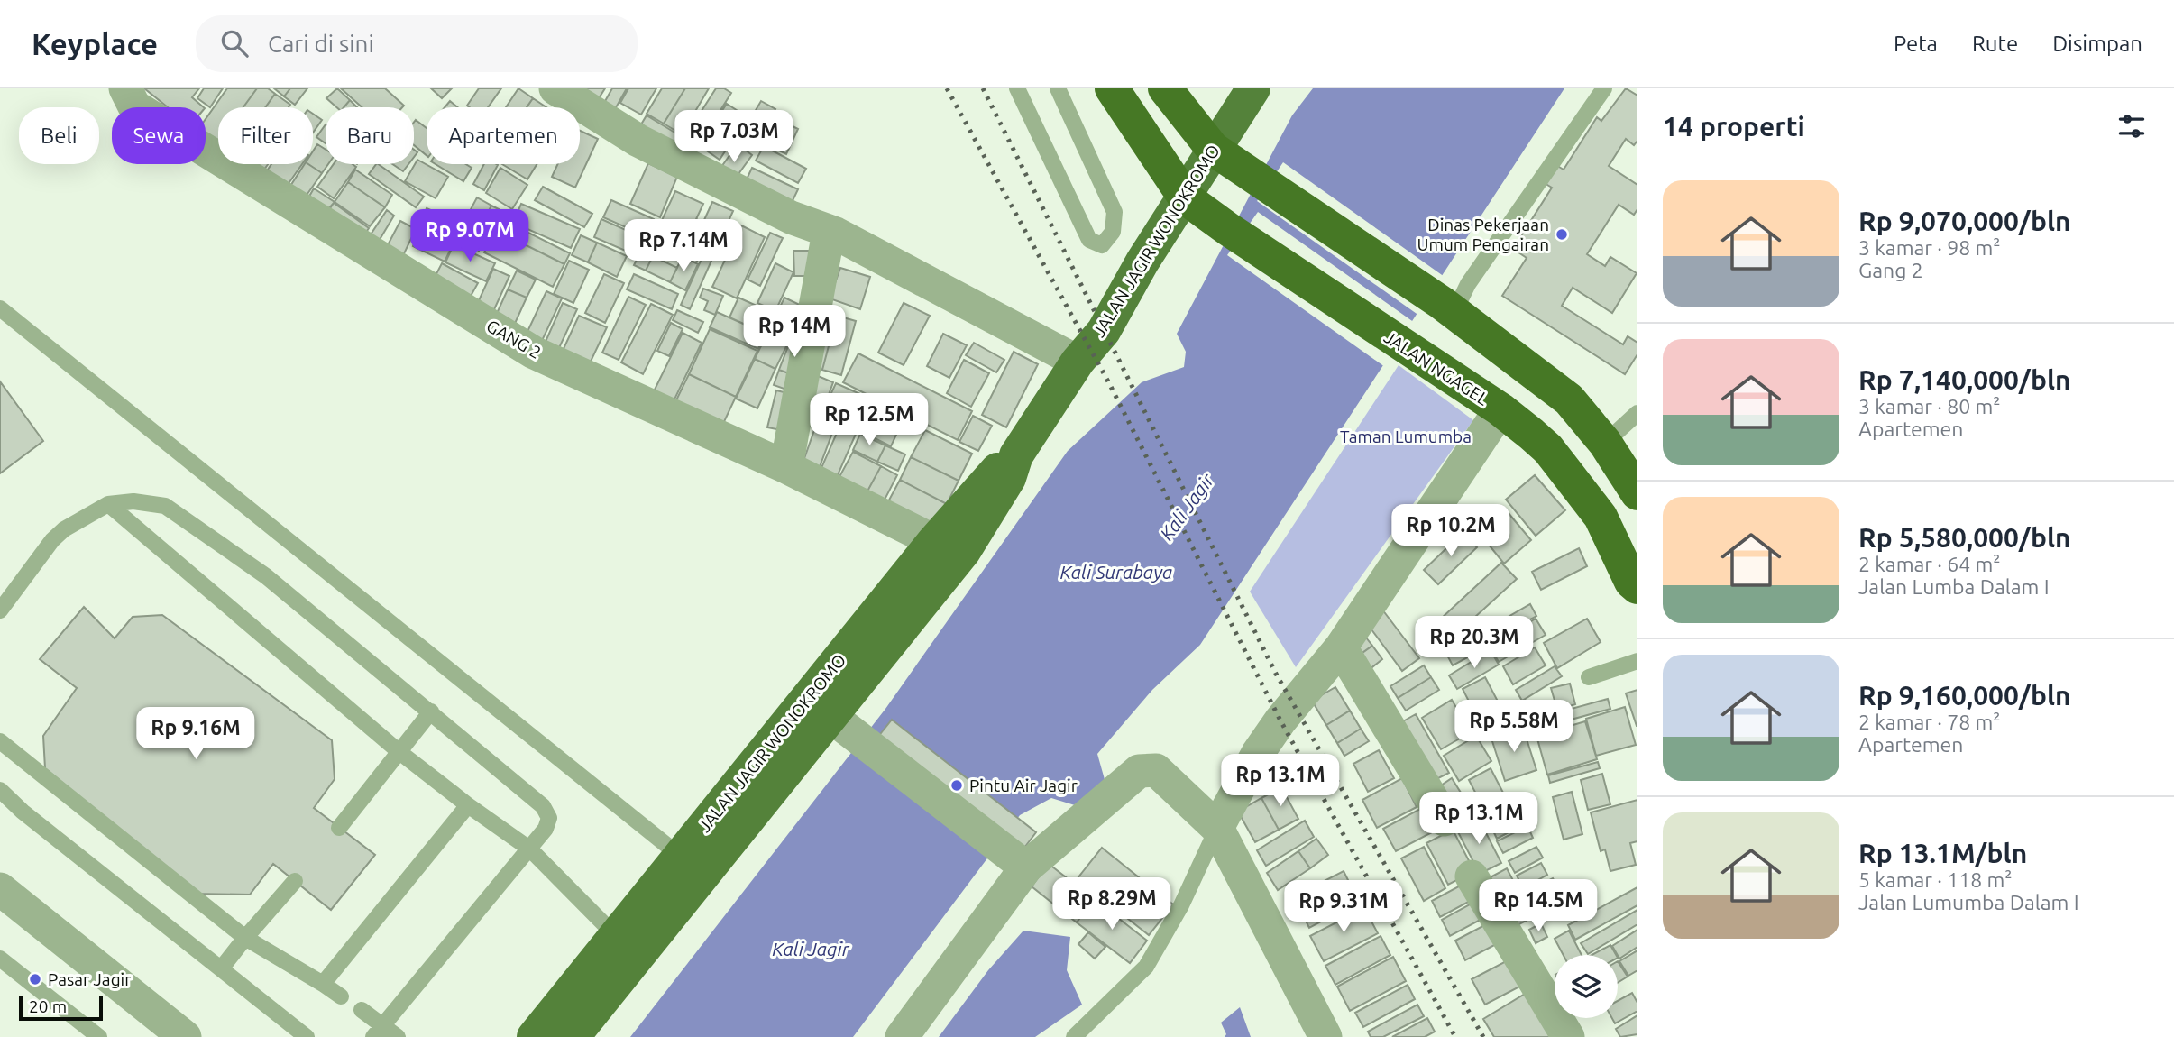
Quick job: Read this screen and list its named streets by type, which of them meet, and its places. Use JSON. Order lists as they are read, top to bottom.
{
  "streets": {
    "highway": ["JALAN NGAGEL"],
    "main road": ["JALAN JAGIR WONOKROMO"],
    "street": ["GANG 2"]
  },
  "crossings": [
    ["JALAN JAGIR WONOKROMO", "GANG 2"],
    ["JALAN JAGIR WONOKROMO", "JALAN NGAGEL"]
  ],
  "water": ["Kali Jagir", "Kali Surabaya"],
  "parks": ["Taman Lumumba"],
  "places": ["Dinas Pekerjaan Umum Pengairan", "Pintu Air Jagir", "Pasar Jagir"],
  "scale_bar": "20 m",
  "page": {
    "header": "Keyplace",
    "search": "Cari di sini",
    "nav": ["Peta", "Rute", "Disimpan"],
    "heading": "14 properti",
    "chip": [
      "Beli",
      "Sewa",
      "Filter",
      "Baru",
      "Apartemen"
    ],
    "price": [
      "Rp 7.03M",
      "Rp 9.07M",
      "Rp 7.14M",
      "Rp 14M",
      "Rp 12.5M",
      "Rp 10.2M",
      "Rp 20.3M",
      "Rp 5.58M",
      "Rp 9.16M",
      "Rp 13.1M",
      "Rp 13.1M",
      "Rp 8.29M",
      "Rp 14.5M",
      "Rp 9.31M"
    ],
    "list": [
      {
        "name": "Rp 9,070,000/bln",
        "note": "3 kamar · 98 m² · Gang 2"
      },
      {
        "name": "Rp 7,140,000/bln",
        "note": "3 kamar · 80 m² · Apartemen"
      },
      {
        "name": "Rp 5,580,000/bln",
        "note": "2 kamar · 64 m² · Jalan Lumba Dalam I"
      },
      {
        "name": "Rp 9,160,000/bln",
        "note": "2 kamar · 78 m² · Apartemen"
      },
      {
        "name": "Rp 13.1M/bln",
        "note": "5 kamar · 118 m² · Jalan Lumumba Dalam I"
      }
    ],
    "scale": "20 m"
  }
}
